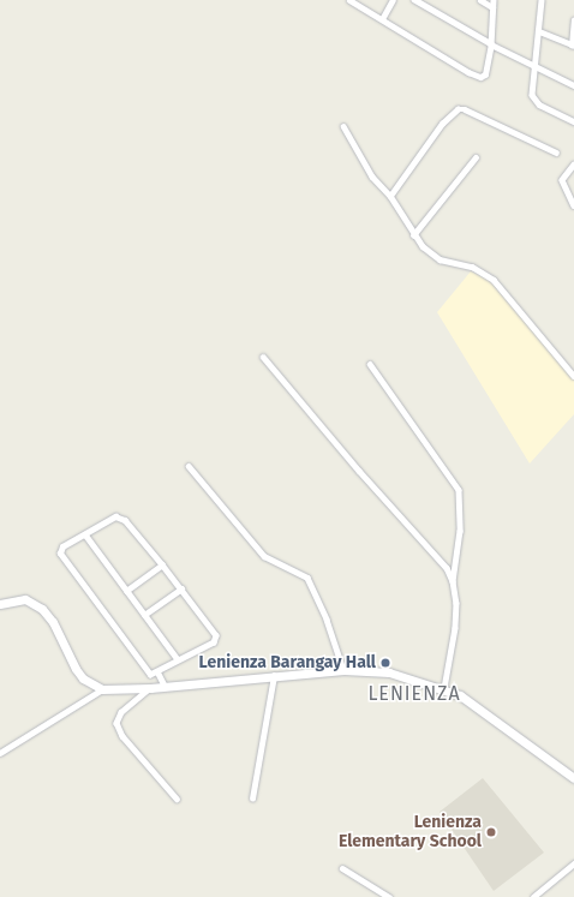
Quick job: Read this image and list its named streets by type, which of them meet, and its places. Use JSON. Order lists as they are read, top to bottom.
{
  "districts": ["LENIENZA"],
  "places": ["Lenienza Barangay Hall", "Lenienza Elementary School"]
}
